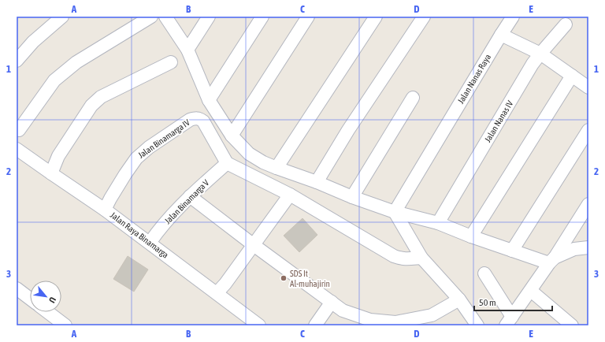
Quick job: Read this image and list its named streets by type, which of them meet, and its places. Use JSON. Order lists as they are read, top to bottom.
{
  "streets": {
    "street": [
      "Jalan Nanas Raya",
      "Jalan Nanas IV",
      "Jalan Binamarga IV",
      "Jalan Binamarga V",
      "Jalan Raya Binamarga"
    ]
  },
  "crossings": [
    ["Jalan Binamarga IV", "Jalan Binamarga V"],
    ["Jalan Binamarga IV", "Jalan Raya Binamarga"],
    ["Jalan Binamarga V", "Jalan Raya Binamarga"]
  ],
  "places": ["SDS It Al-muhajirin"],
  "scale_bar": "50 m",
  "north": "bottom right",
  "grid": {
    "columns": [
      "A",
      "B",
      "C",
      "D",
      "E"
    ],
    "rows": ["1", "2", "3"]
  }
}
